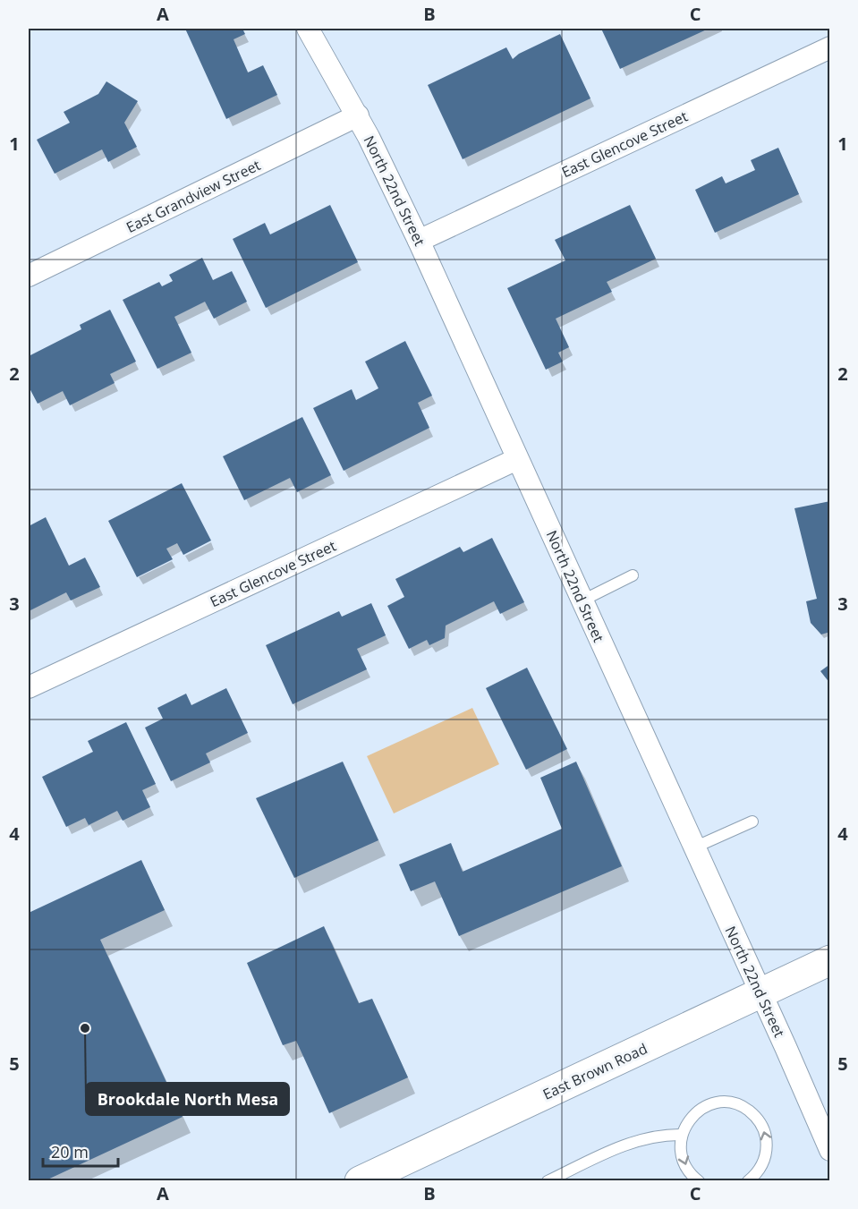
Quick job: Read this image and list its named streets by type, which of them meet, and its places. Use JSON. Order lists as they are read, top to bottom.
{
  "streets": {
    "main road": ["East Brown Road"],
    "street": ["East Glencove Street", "North 22nd Street", "East Grandview Street"]
  },
  "crossings": [
    ["East Glencove Street", "North 22nd Street"],
    ["North 22nd Street", "East Grandview Street"],
    ["North 22nd Street", "East Brown Road"]
  ],
  "places": ["Brookdale North Mesa"],
  "scale_bar": "20 m",
  "grid": {
    "columns": ["A", "B", "C"],
    "rows": [
      "1",
      "2",
      "3",
      "4",
      "5"
    ]
  }
}
